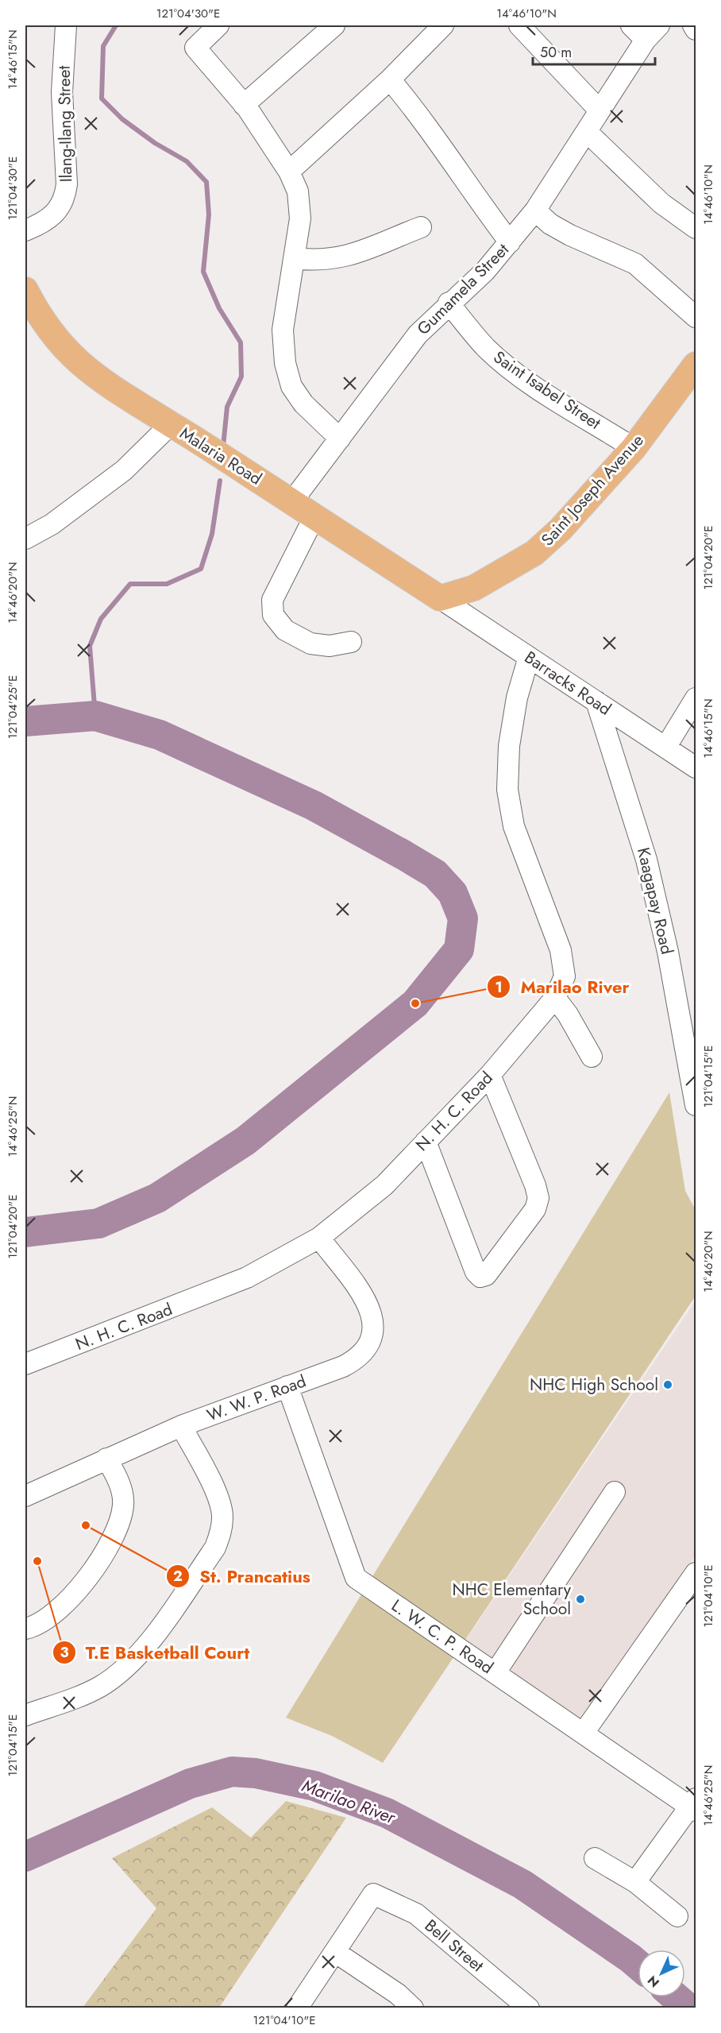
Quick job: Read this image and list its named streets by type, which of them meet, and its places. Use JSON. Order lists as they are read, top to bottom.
{
  "streets": {
    "main road": ["Malaria Road", "Saint Joseph Avenue"],
    "street": [
      "Ilang-Ilang Street",
      "Gumamela Street",
      "Saint Isabel Street",
      "Barracks Road",
      "Kaagapay Road",
      "N. H. C. Road",
      "W. W. P. Road",
      "L. W. C. P. Road",
      "Bell Street"
    ]
  },
  "crossings": [
    ["Gumamela Street", "Saint Isabel Street"],
    ["Gumamela Street", "Malaria Road"],
    ["Saint Isabel Street", "Saint Joseph Avenue"],
    ["Malaria Road", "Saint Joseph Avenue"],
    ["Malaria Road", "Barracks Road"],
    ["Saint Joseph Avenue", "Barracks Road"],
    ["Barracks Road", "Kaagapay Road"],
    ["Barracks Road", "N. H. C. Road"],
    ["N. H. C. Road", "W. W. P. Road"],
    ["W. W. P. Road", "L. W. C. P. Road"]
  ],
  "water": ["Marilao River"],
  "places": [
    "Marilao River",
    "NHC High School",
    "St. Prancatius",
    "T.E Basketball Court",
    "NHC Elementary School"
  ],
  "scale_bar": "50 m",
  "north": "bottom left",
  "coordinates": [
    "121°04'30\"E",
    "14°46'10\"N",
    "14°46'15\"N",
    "121°04'20\"E",
    "14°46'20\"N",
    "121°04'25\"E",
    "121°04'15\"E",
    "14°46'25\"N",
    "121°04'10\"E"
  ]
}
